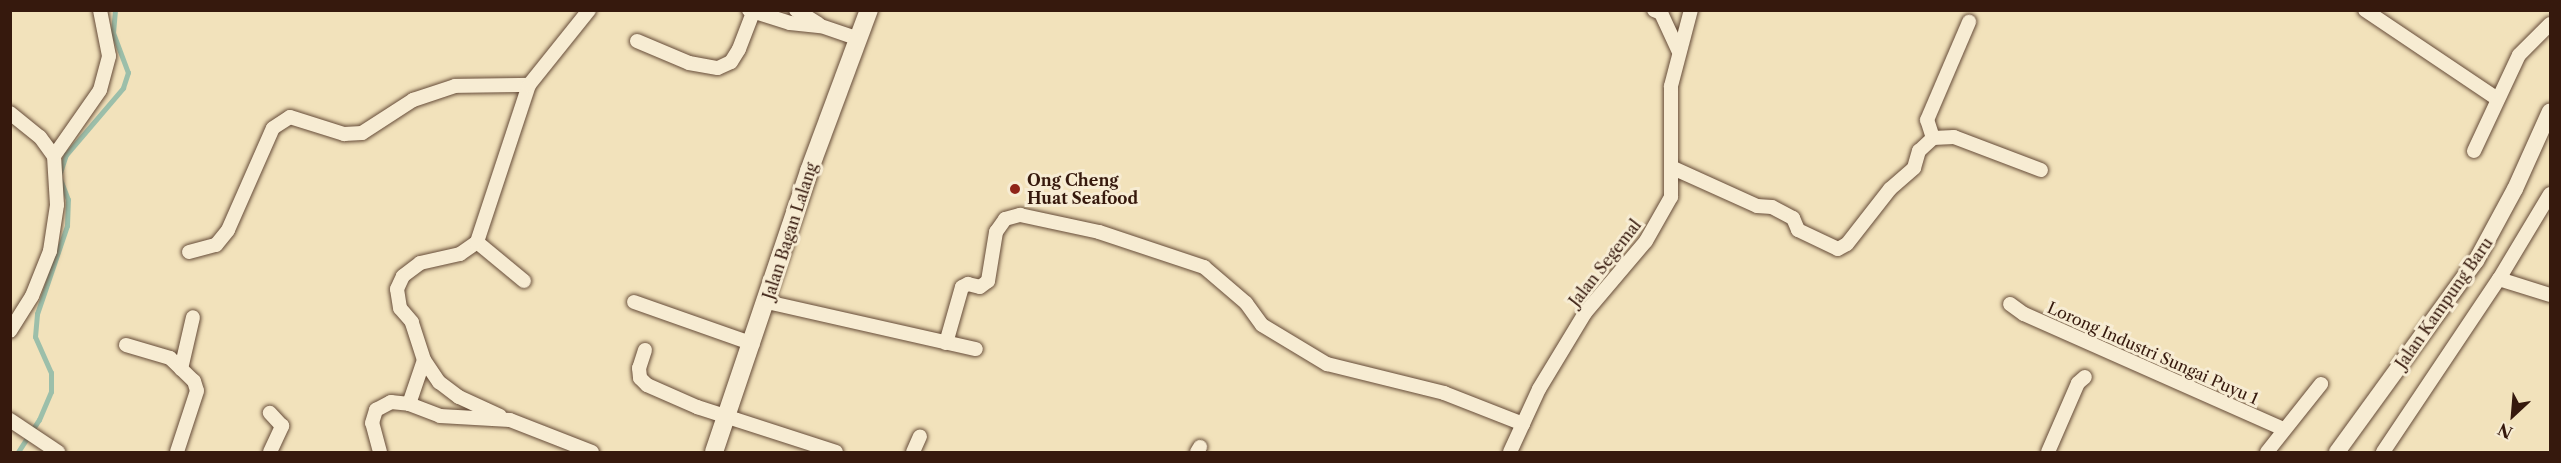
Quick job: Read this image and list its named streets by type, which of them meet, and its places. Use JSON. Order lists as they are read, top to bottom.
{
  "streets": {
    "main road": ["Jalan Bagan Lalang"],
    "street": ["Jalan Segemal", "Jalan Kampung Baru", "Lorong Industri Sungai Puyu 1"]
  },
  "places": ["Ong Cheng Huat Seafood"],
  "north": "bottom left"
}
